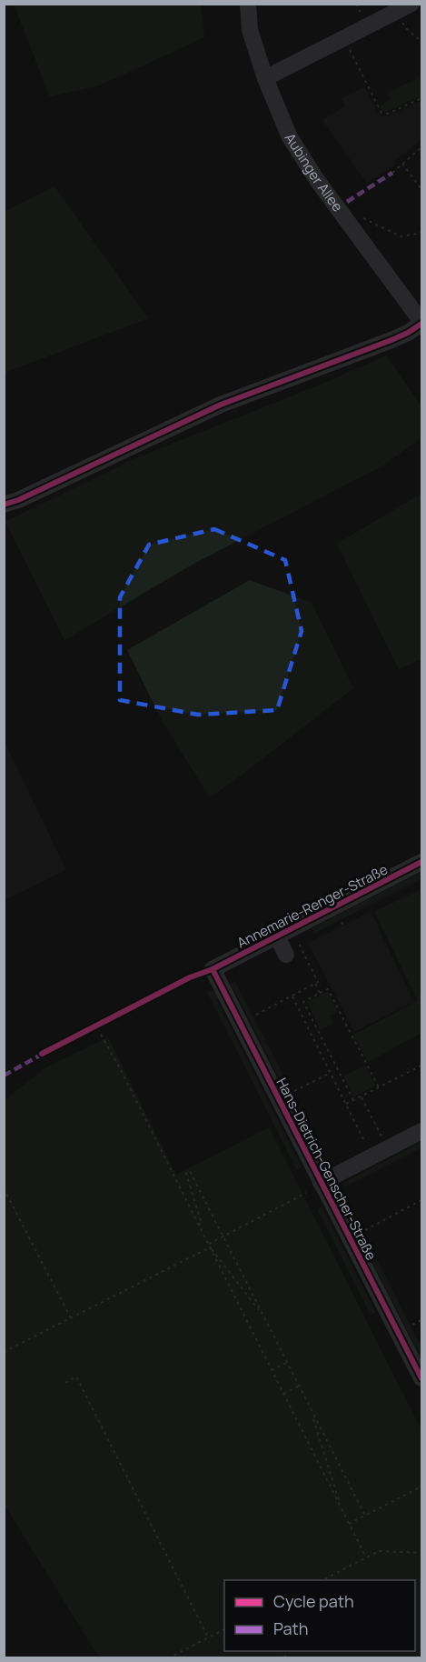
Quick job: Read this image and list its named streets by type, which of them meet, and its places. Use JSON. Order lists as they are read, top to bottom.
{
  "streets": {
    "street": ["Aubinger Allee", "Annemarie-Renger-Straße", "Hans-Dietrich-Genscher-Straße"]
  },
  "crossings": [
    ["Annemarie-Renger-Straße", "Hans-Dietrich-Genscher-Straße"]
  ],
  "legend": ["Cycle path", "Path"]
}
